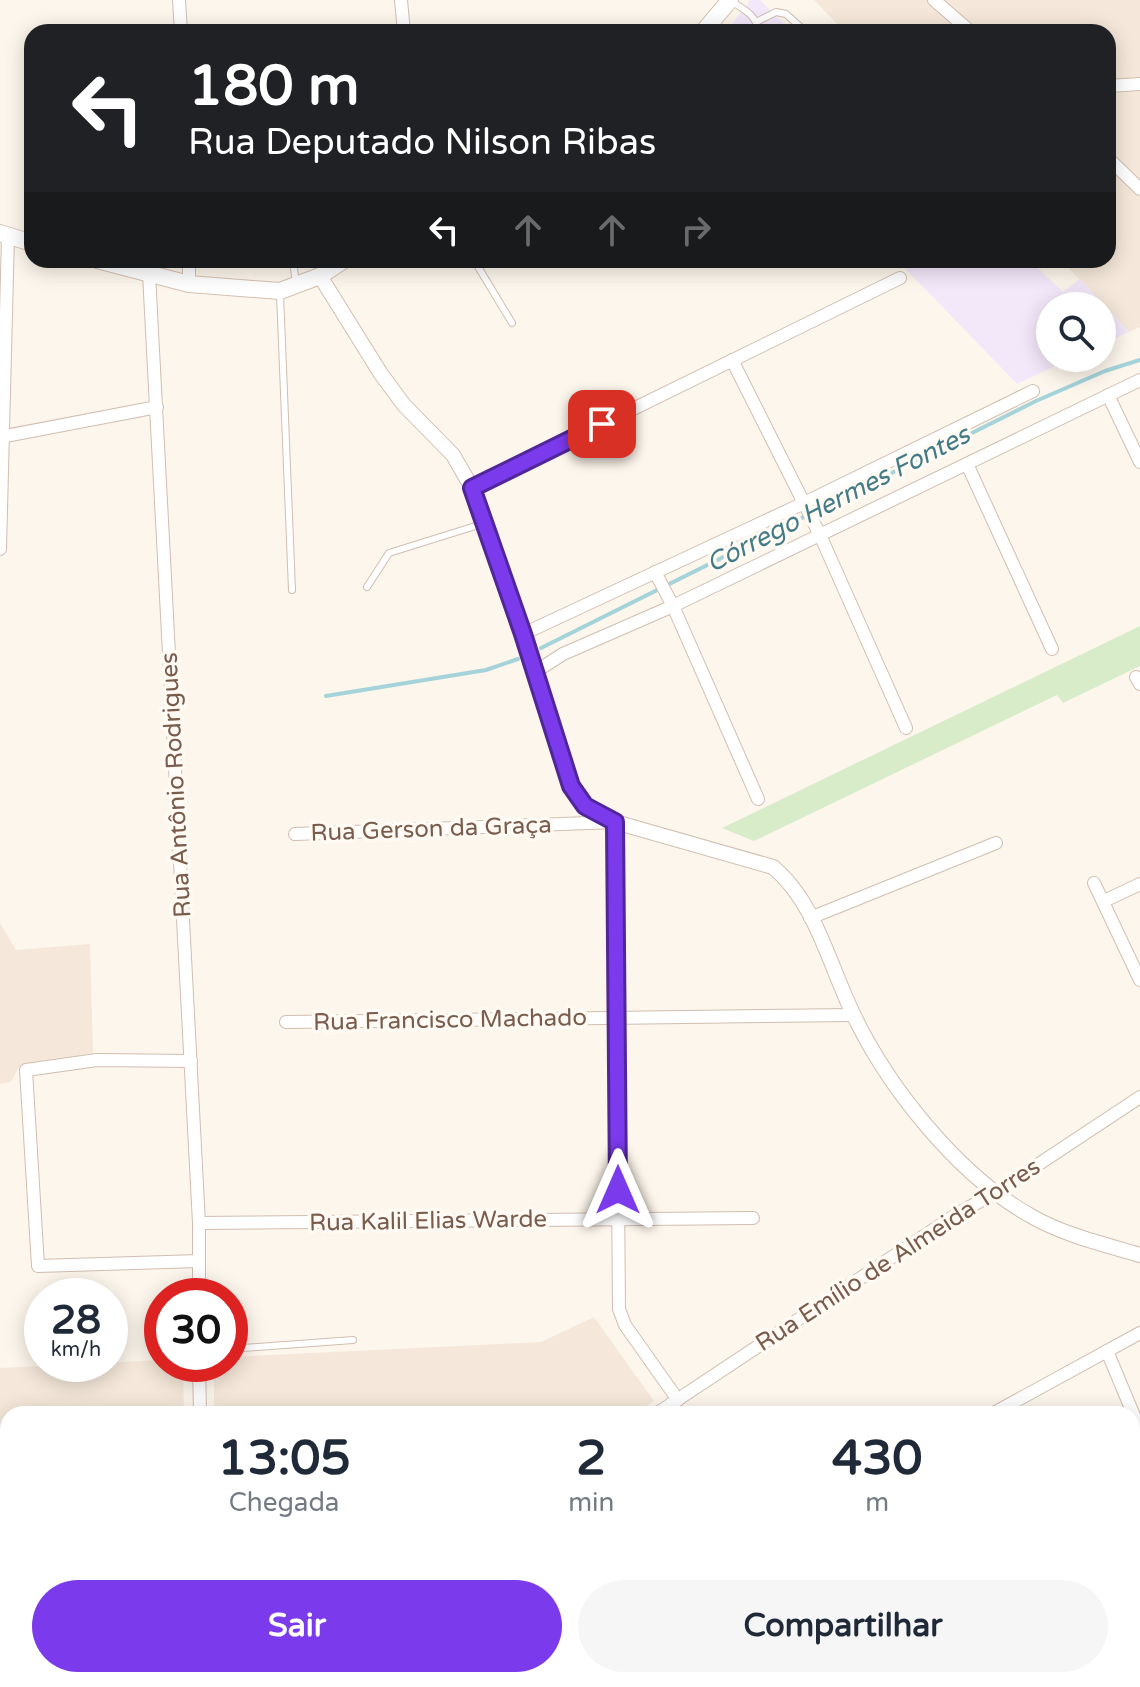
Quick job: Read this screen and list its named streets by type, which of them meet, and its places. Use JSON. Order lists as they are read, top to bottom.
{
  "streets": {
    "street": [
      "Rua Antônio Rodrigues",
      "Rua Gerson da Graça",
      "Rua Francisco Machado",
      "Rua Kalil Elias Warde",
      "Rua Emílio de Almeida Torres"
    ]
  },
  "crossings": [
    ["Rua Antônio Rodrigues", "Rua Kalil Elias Warde"]
  ],
  "water": ["Córrego Hermes Fontes"],
  "page": {
    "turn": ["180 m", "Rua Deputado Nilson Ribas"],
    "speed": "28 km/h",
    "limit": "30",
    "eta": [
      "13:05",
      "Chegada",
      "2",
      "min",
      "430",
      "m"
    ],
    "buttons": ["Sair", "Compartilhar"]
  }
}
